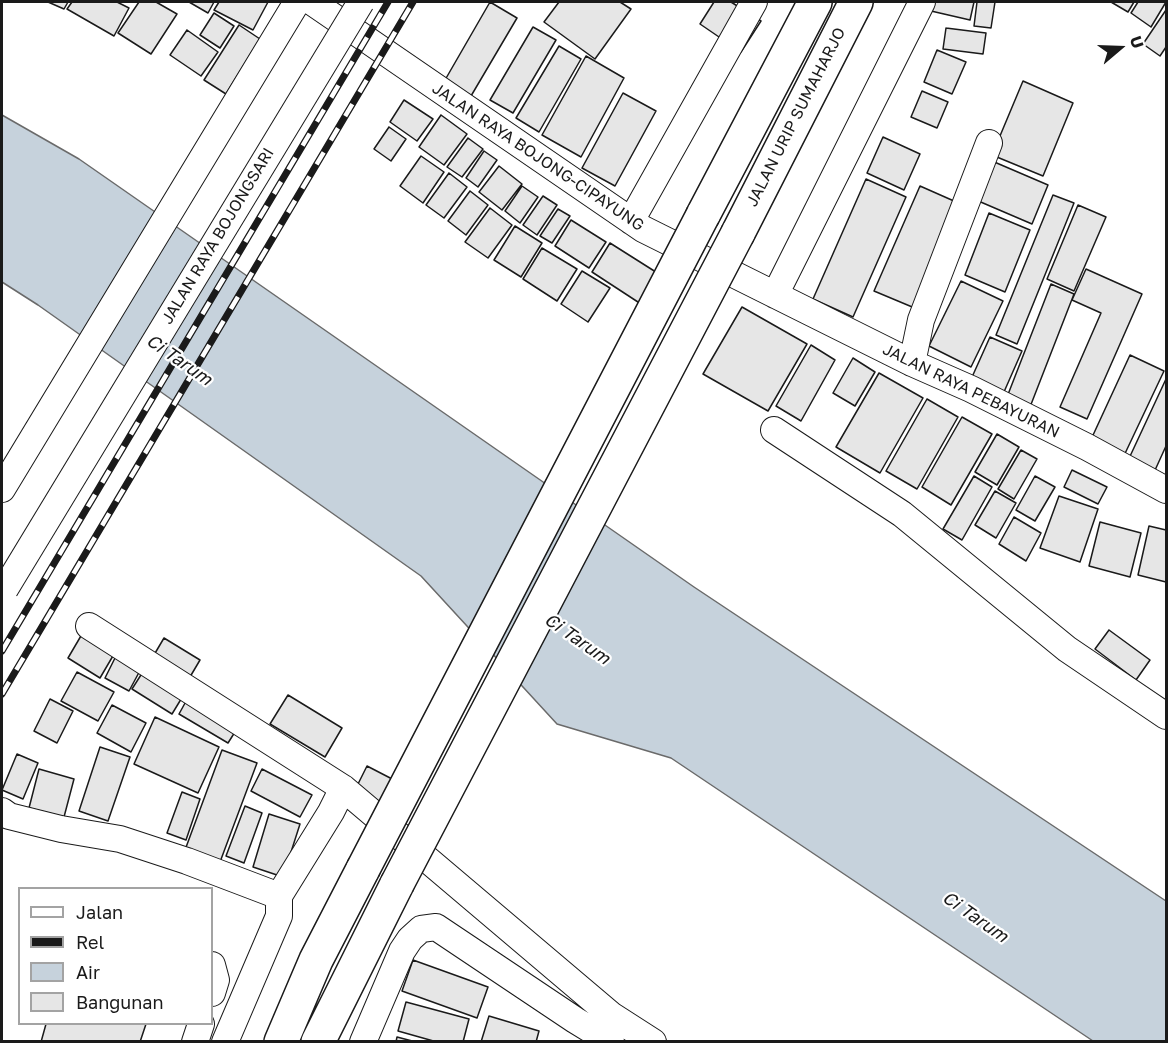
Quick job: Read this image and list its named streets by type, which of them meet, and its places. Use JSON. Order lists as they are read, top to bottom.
{
  "streets": {
    "highway": ["JALAN URIP SUMAHARJO"],
    "street": ["JALAN RAYA BOJONG-CIPAYUNG", "JALAN RAYA BOJONGSARI", "JALAN RAYA PEBAYURAN"]
  },
  "crossings": [
    ["JALAN RAYA BOJONG-CIPAYUNG", "JALAN RAYA PEBAYURAN"]
  ],
  "water": ["Ci Tarum"],
  "legend": [
    "Jalan",
    "Rel",
    "Air",
    "Bangunan"
  ],
  "north": "right"
}
